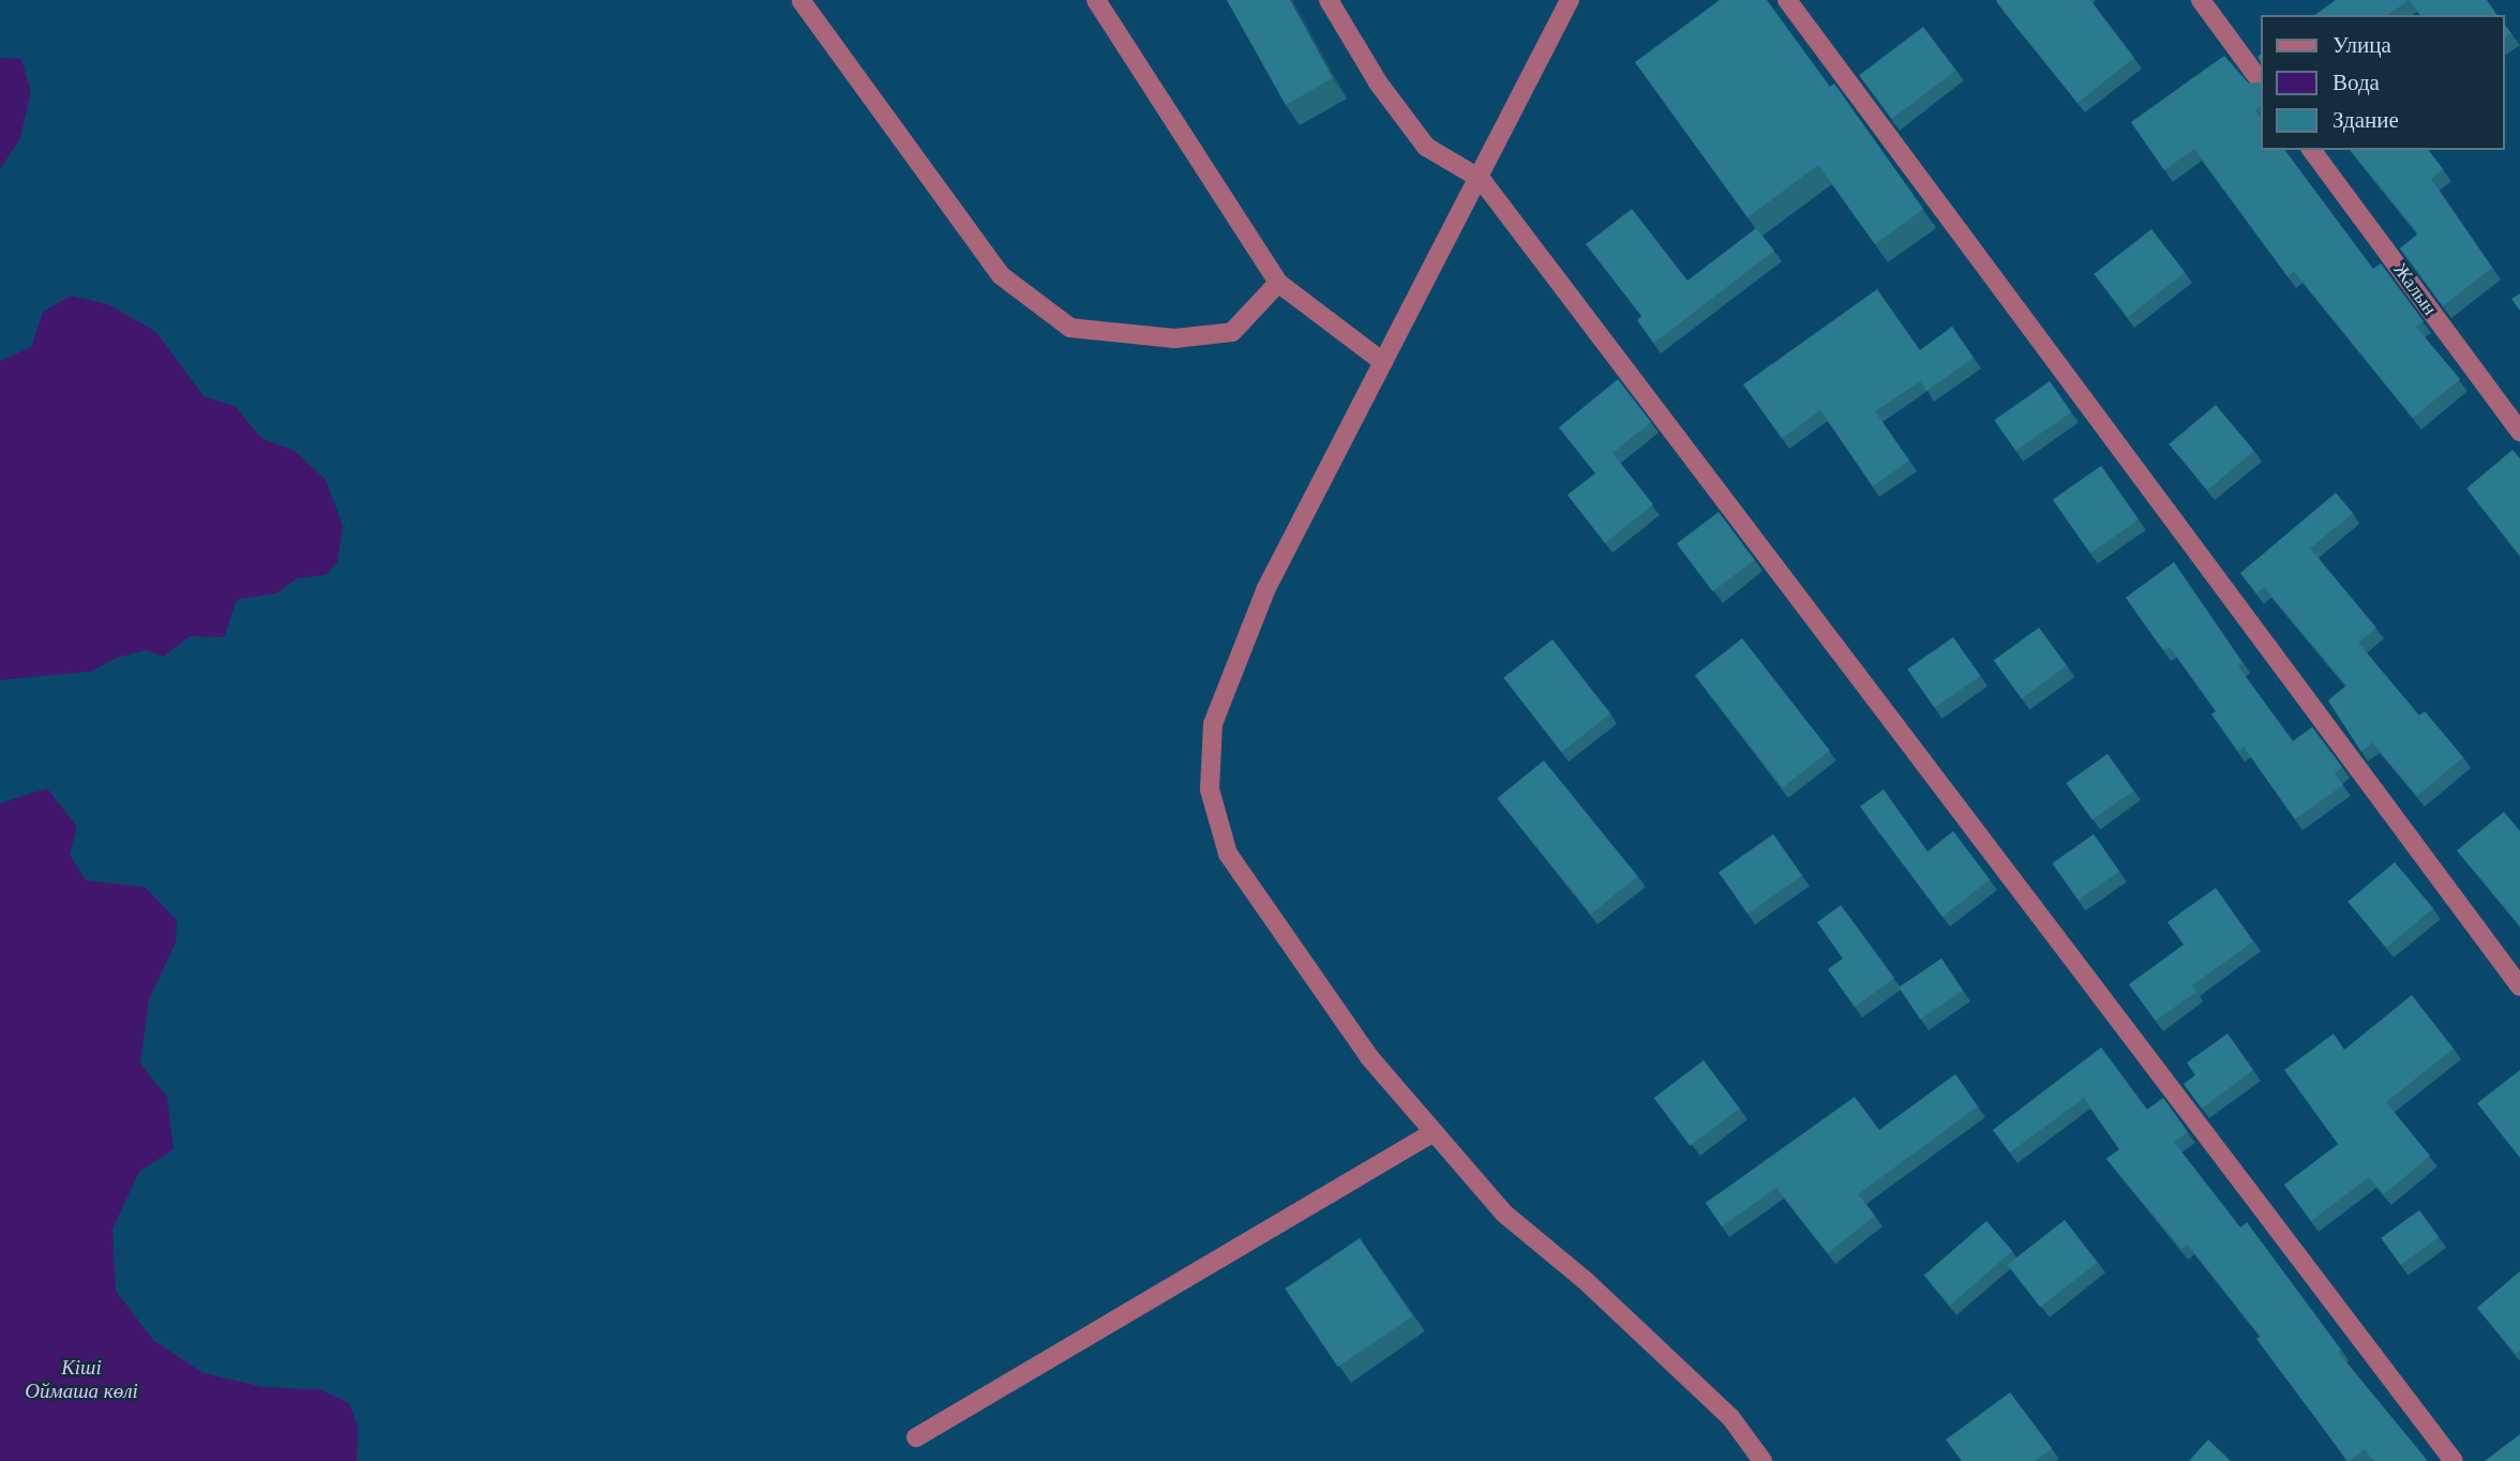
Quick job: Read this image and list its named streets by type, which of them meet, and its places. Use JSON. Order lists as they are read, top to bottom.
{
  "streets": {
    "street": ["Жалын"]
  },
  "water": ["Кіші Оймаша көлi"],
  "legend": ["Улица", "Вода", "Здание"]
}
